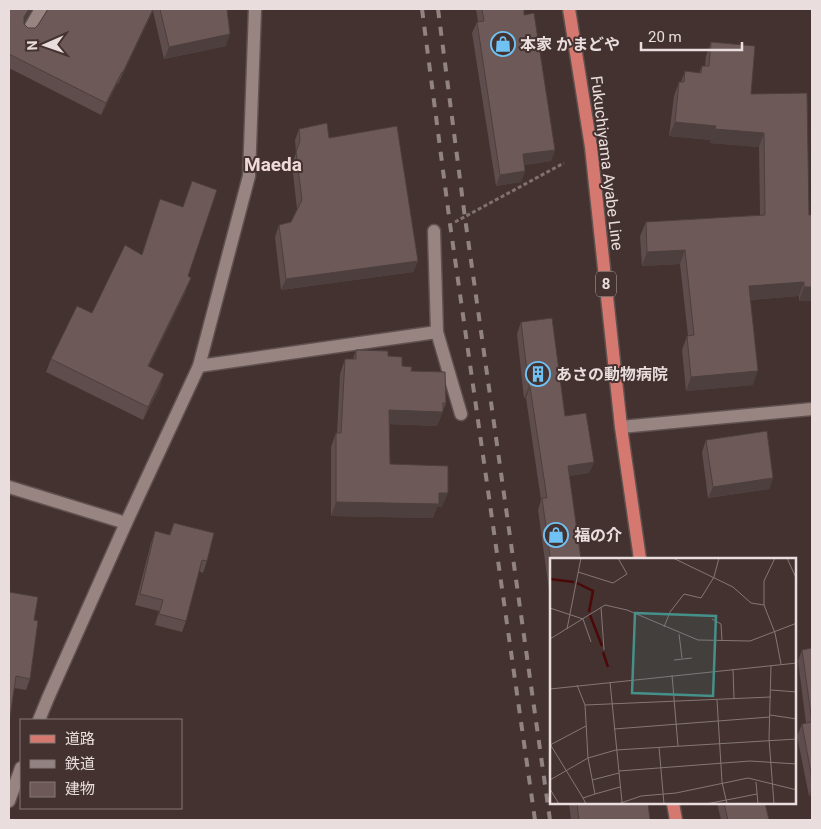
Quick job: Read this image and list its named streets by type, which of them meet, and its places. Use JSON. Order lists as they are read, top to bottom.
{
  "streets": {
    "main road": ["Fukuchiyama Ayabe Line", "8"]
  },
  "districts": ["Maeda"],
  "places": {
    "shop": ["本家 かまどや", "福の介"],
    "building": ["あさの動物病院"]
  },
  "legend": ["道路", "鉄道", "建物"],
  "scale_bar": "20 m",
  "north": "left"
}
